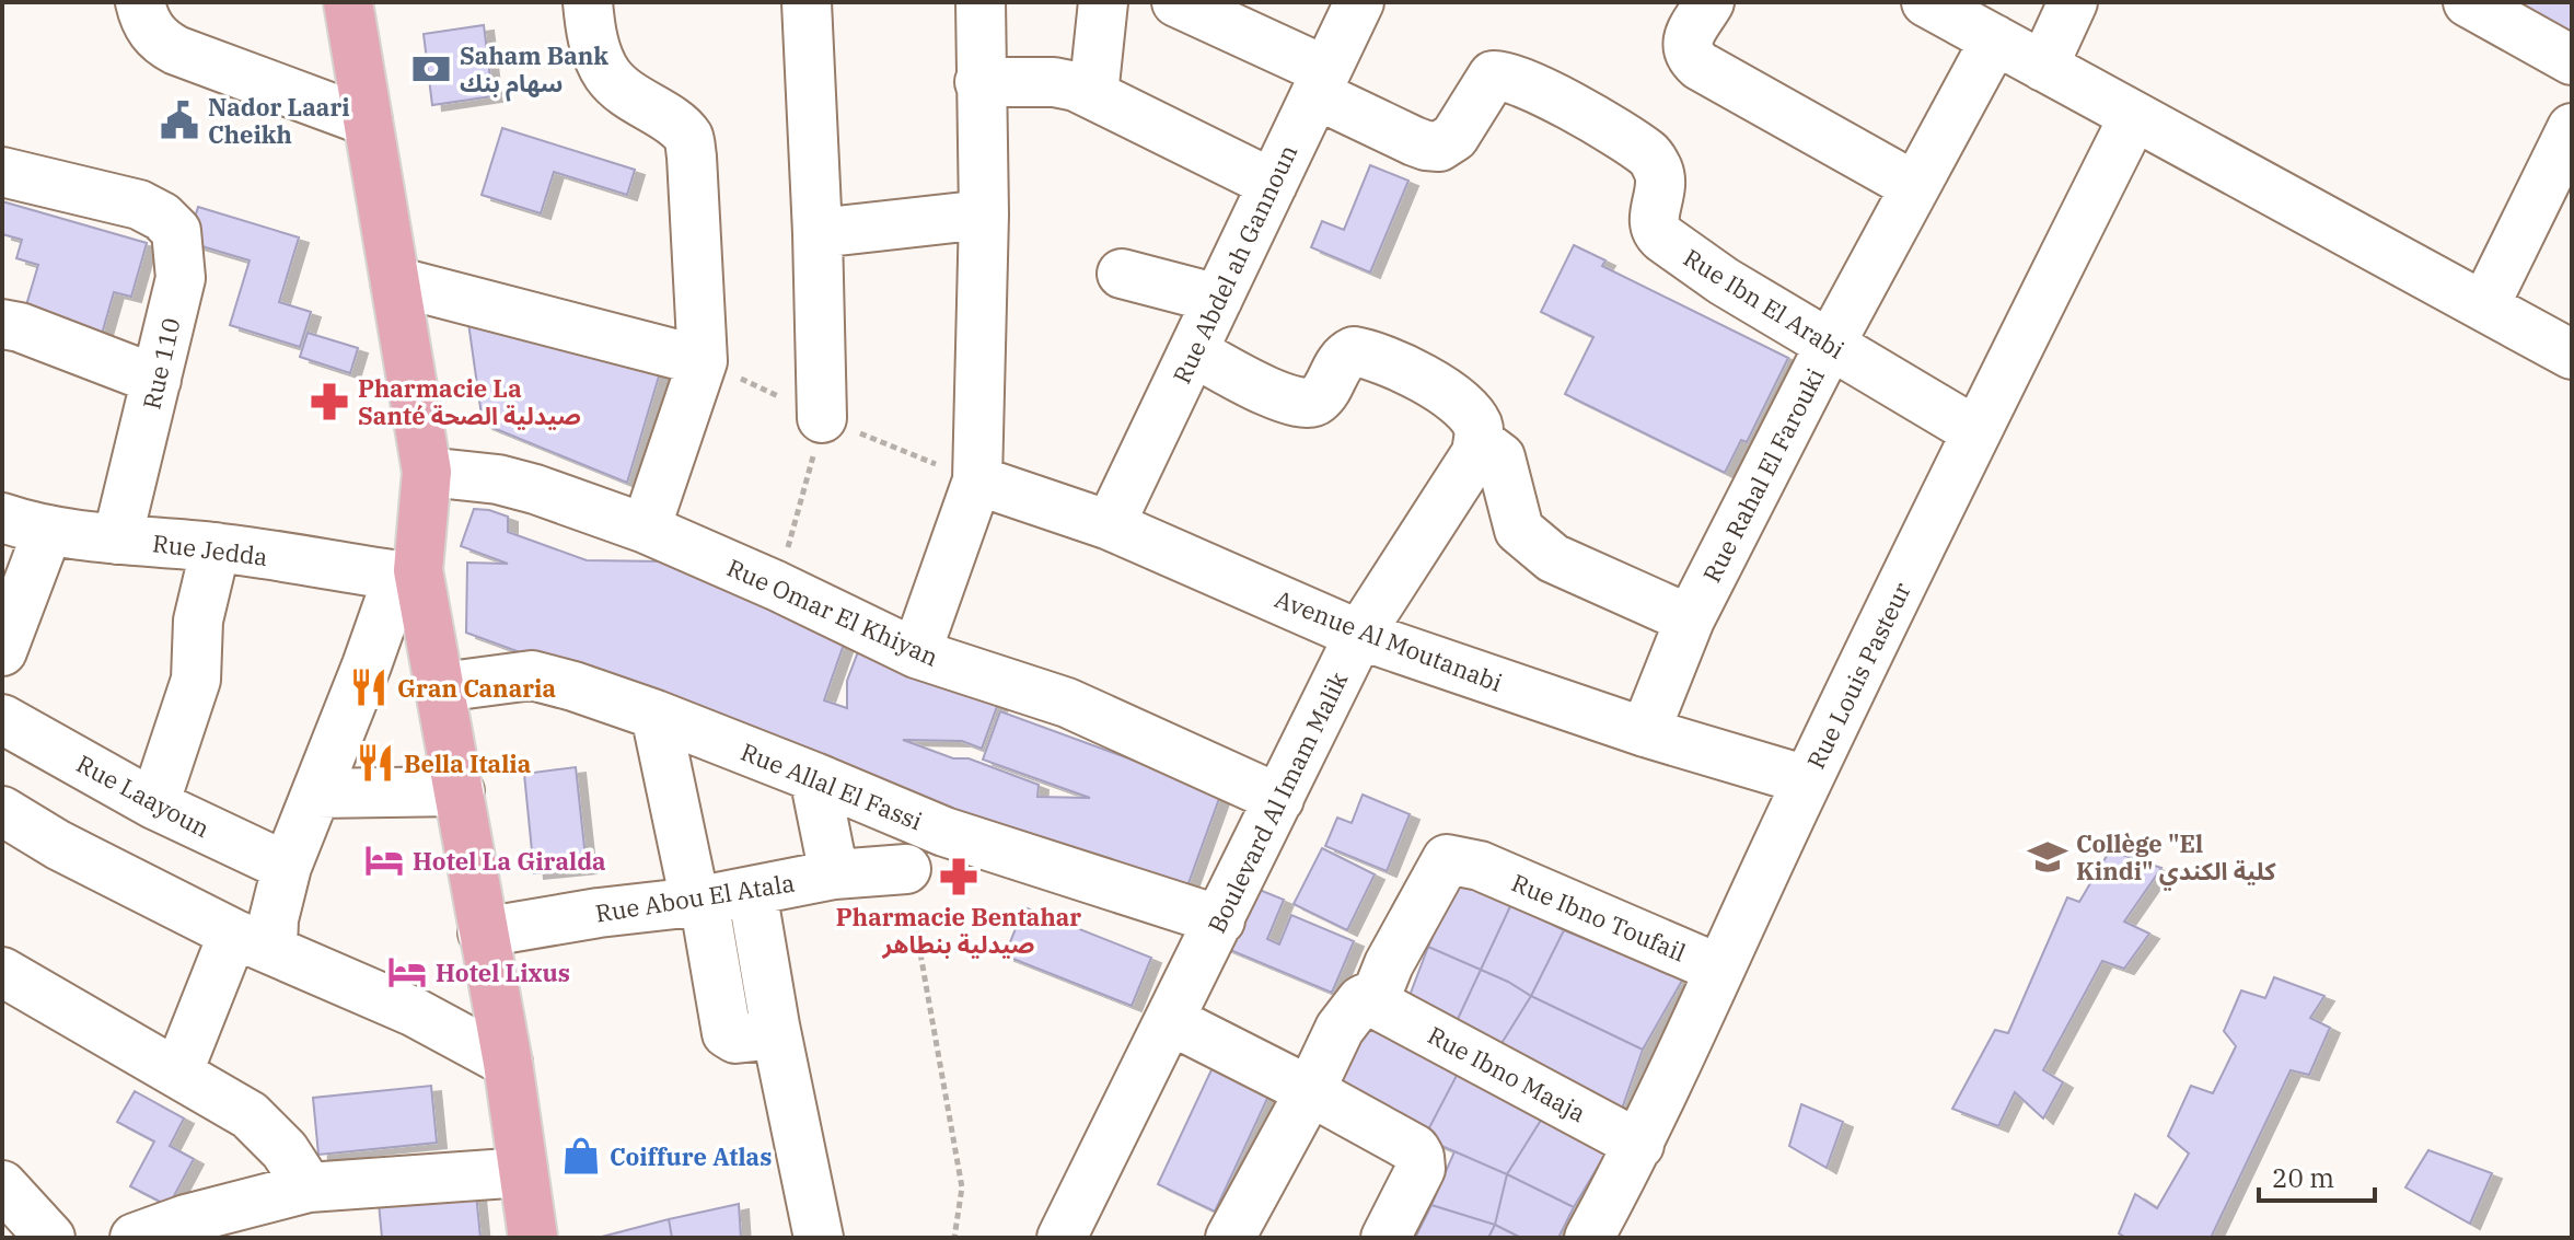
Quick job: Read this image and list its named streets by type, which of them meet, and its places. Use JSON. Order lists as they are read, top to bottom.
{
  "streets": {
    "street": [
      "Rue Abdel ah Gannoun",
      "Rue Ibn El Arabi",
      "Rue 110",
      "Rue Rahal El Farouki",
      "Rue Jedda",
      "Rue Omar El Khiyan",
      "Avenue Al Moutanabi",
      "Rue Louis Pasteur",
      "Rue Allal El Fassi",
      "Rue Laayoun",
      "Boulevard Al Imam Malik",
      "Rue Abou El Atala",
      "Rue Ibno Toufail",
      "Rue Ibno Maaja"
    ]
  },
  "crossings": [
    ["Rue Abdel ah Gannoun", "Rue Ibn El Arabi"],
    ["Rue Abdel ah Gannoun", "Avenue Al Moutanabi"],
    ["Rue Ibn El Arabi", "Rue Rahal El Farouki"],
    ["Rue Ibn El Arabi", "Rue Louis Pasteur"],
    ["Rue 110", "Rue Jedda"],
    ["Rue Rahal El Farouki", "Avenue Al Moutanabi"],
    ["Rue Omar El Khiyan", "Boulevard Al Imam Malik"],
    ["Avenue Al Moutanabi", "Rue Louis Pasteur"],
    ["Avenue Al Moutanabi", "Boulevard Al Imam Malik"],
    ["Rue Louis Pasteur", "Rue Ibno Toufail"],
    ["Rue Louis Pasteur", "Rue Ibno Maaja"],
    ["Rue Allal El Fassi", "Boulevard Al Imam Malik"],
    ["Rue Ibno Toufail", "Rue Ibno Maaja"]
  ],
  "places": {
    "bank": ["Saham Bank سهام بنك"],
    "public building": ["Nador Laari Cheikh"],
    "pharmacy": ["Pharmacie La Santé صيدلية الصحة", "Pharmacie Bentahar صيدلية بنطاهر"],
    "restaurant": ["Gran Canaria", "Bella Italia"],
    "school or university": ["Collège \"El Kindi\" كلية الكندي"],
    "hotel": ["Hotel La Giralda", "Hotel Lixus"],
    "shop": ["Coiffure Atlas"]
  },
  "scale_bar": "20 m"
}
